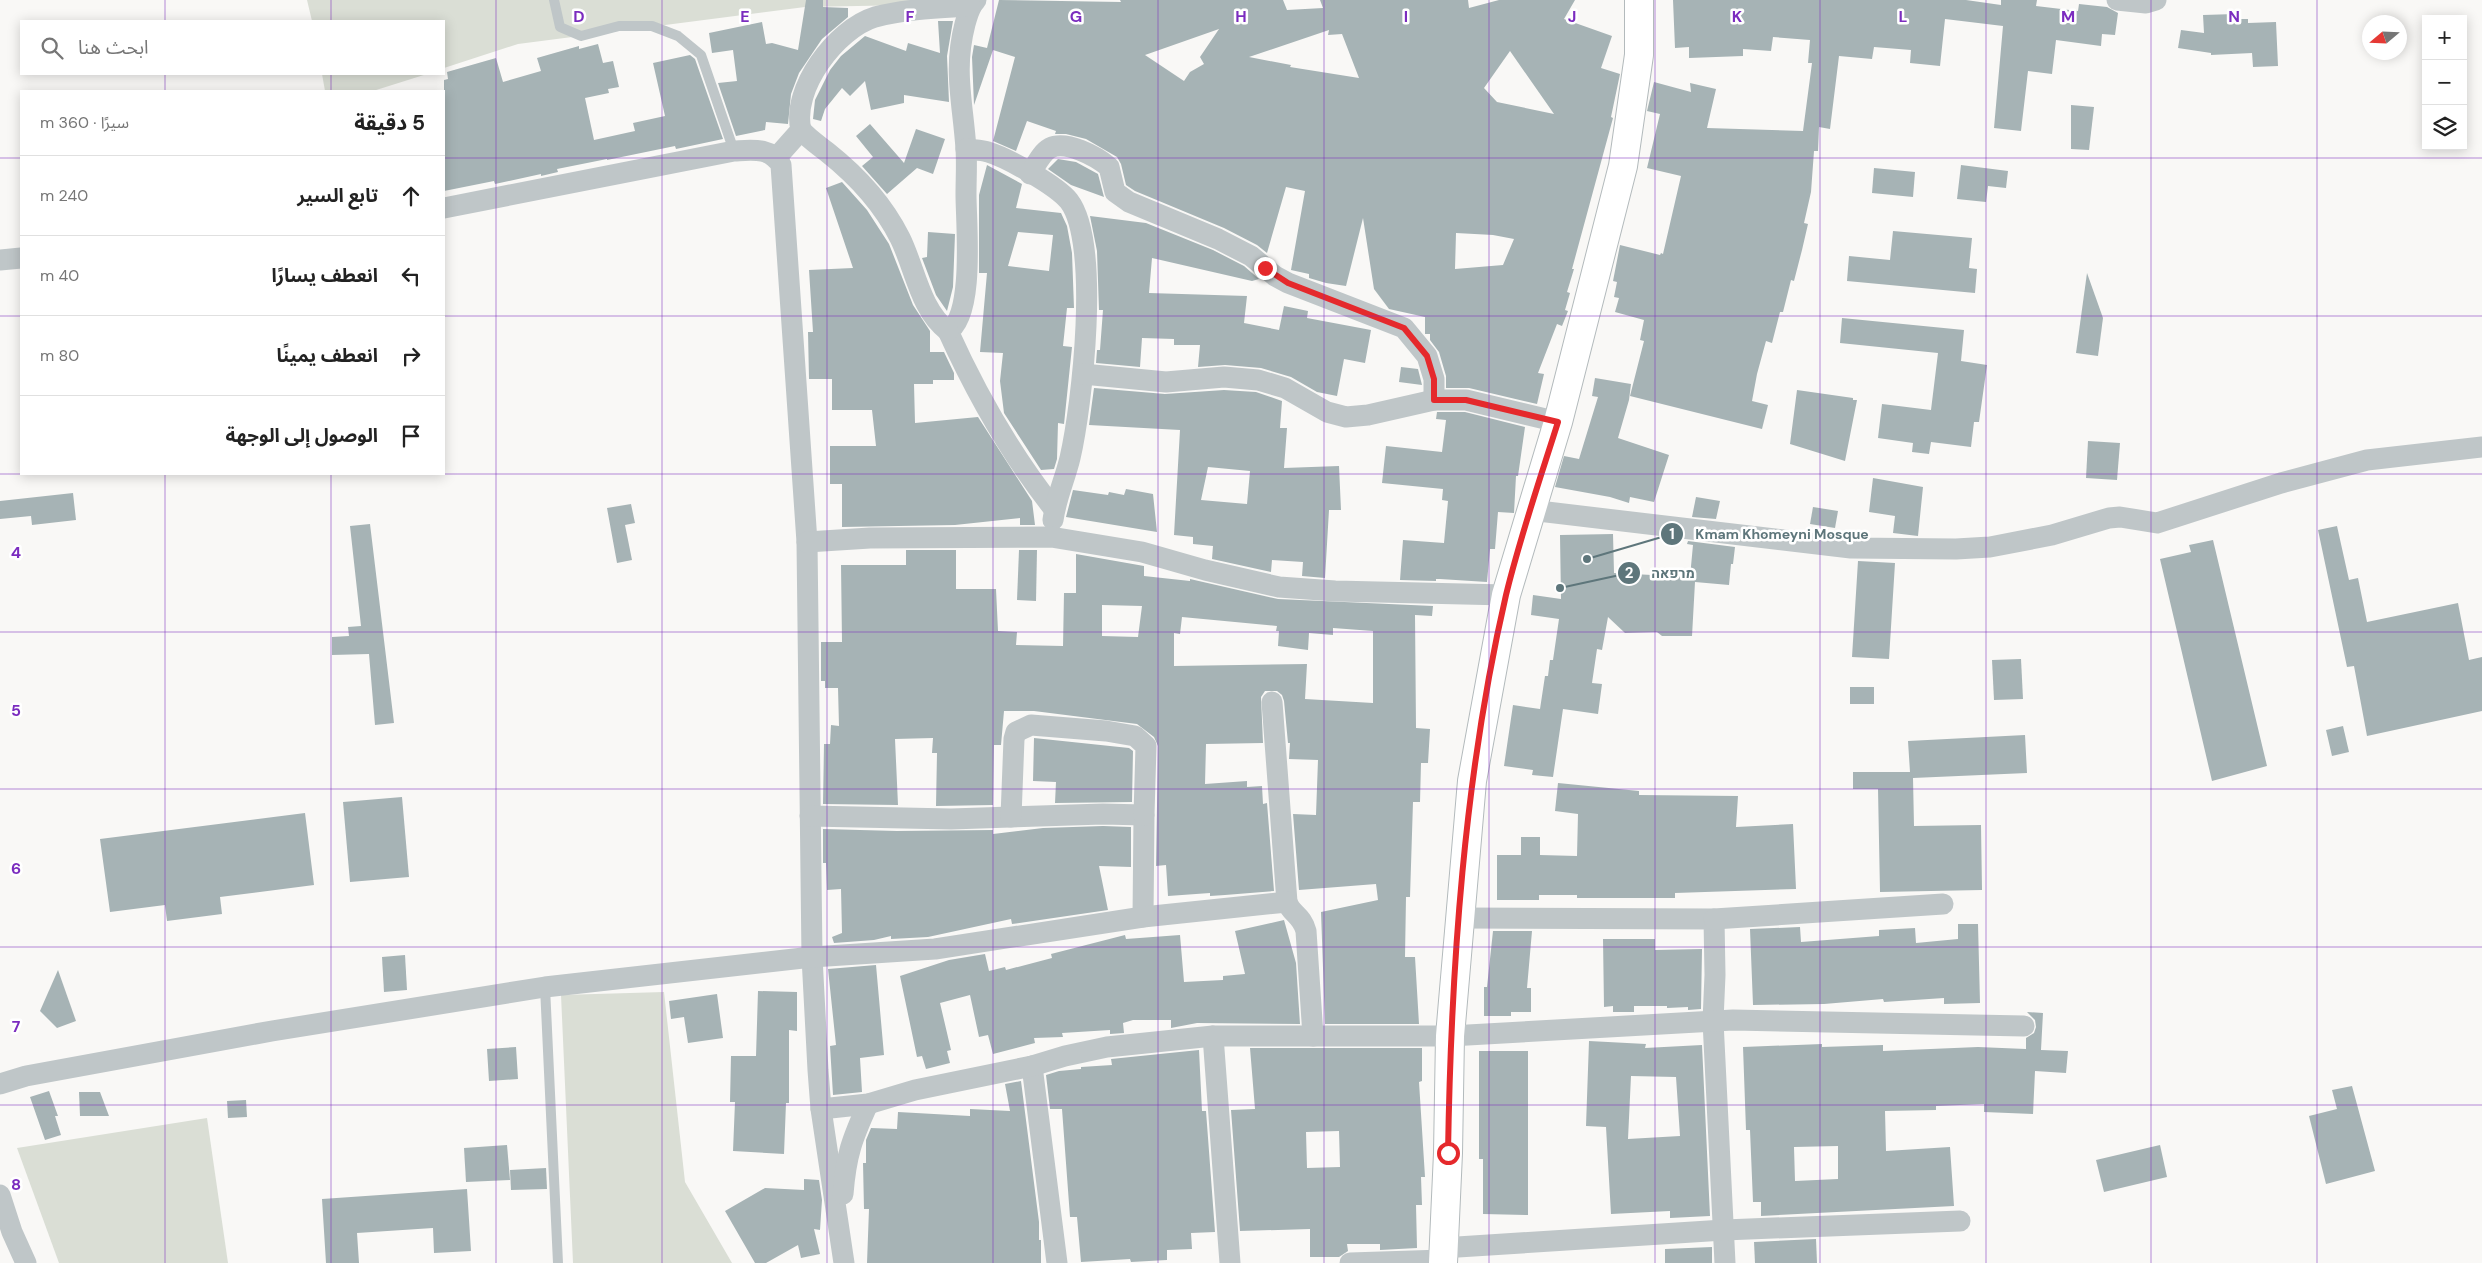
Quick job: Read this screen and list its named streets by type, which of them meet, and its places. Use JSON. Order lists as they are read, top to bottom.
{
  "places": ["Kmam Khomeyni Mosque", "מרפאה"],
  "north": "left",
  "page": {
    "map_buttons": ["+", "−"],
    "search": "ابحث هنا",
    "heading": ["5 دقيقة", "سيرًا · 360 m"],
    "list": [
      ["تابع السير", "240 m"],
      ["انعطف يسارًا", "40 m"],
      ["انعطف يمينًا", "80 m"],
      "الوصول إلى الوجهة"
    ]
  },
  "grid": {
    "columns": [
      "D",
      "E",
      "F",
      "G",
      "H",
      "I",
      "J",
      "K",
      "L",
      "M",
      "N"
    ],
    "rows": [
      "4",
      "5",
      "6",
      "7",
      "8"
    ]
  }
}
